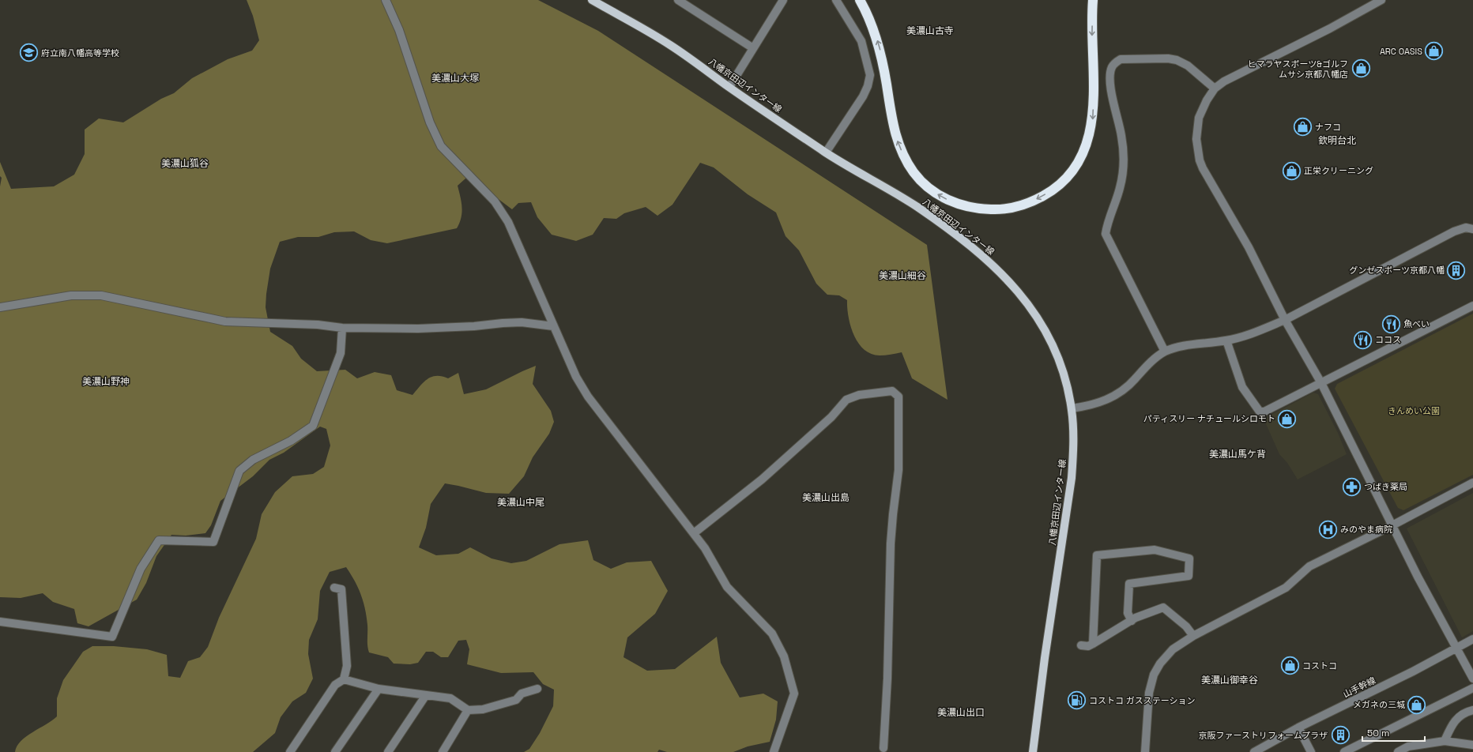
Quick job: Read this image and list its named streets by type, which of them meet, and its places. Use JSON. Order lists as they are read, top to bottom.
{
  "streets": {
    "main road": ["八幡京田辺インター線"],
    "street": ["山手幹線"]
  },
  "districts": [
    "美濃山古寺",
    "美濃山大塚",
    "欽明台北",
    "美濃山狐谷",
    "美濃山細谷",
    "美濃山野神",
    "美濃山馬ケ背",
    "美濃山出島",
    "美濃山中尾",
    "美濃山御幸谷",
    "美濃山出口"
  ],
  "parks": ["きんめい公園"],
  "places": {
    "shop": [
      "ARC OASIS",
      "ヒマラヤスポーツ&ゴルフ ムサシ京都八幡店",
      "ナフコ",
      "正栄クリーニング",
      "パティスリー ナチュールシロモト",
      "コストコ",
      "メガネの三城"
    ],
    "school or university": ["府立南八幡高等学校"],
    "building": ["グンゼスポーツ京都八幡", "京阪ファーストリフォームプラザ"],
    "restaurant": ["魚べい", "ココス"],
    "pharmacy": ["つばき薬局"],
    "hospital": ["みのやま病院"],
    "fuel station": ["コストコ ガスステーション"]
  },
  "scale_bar": "50 m"
}
